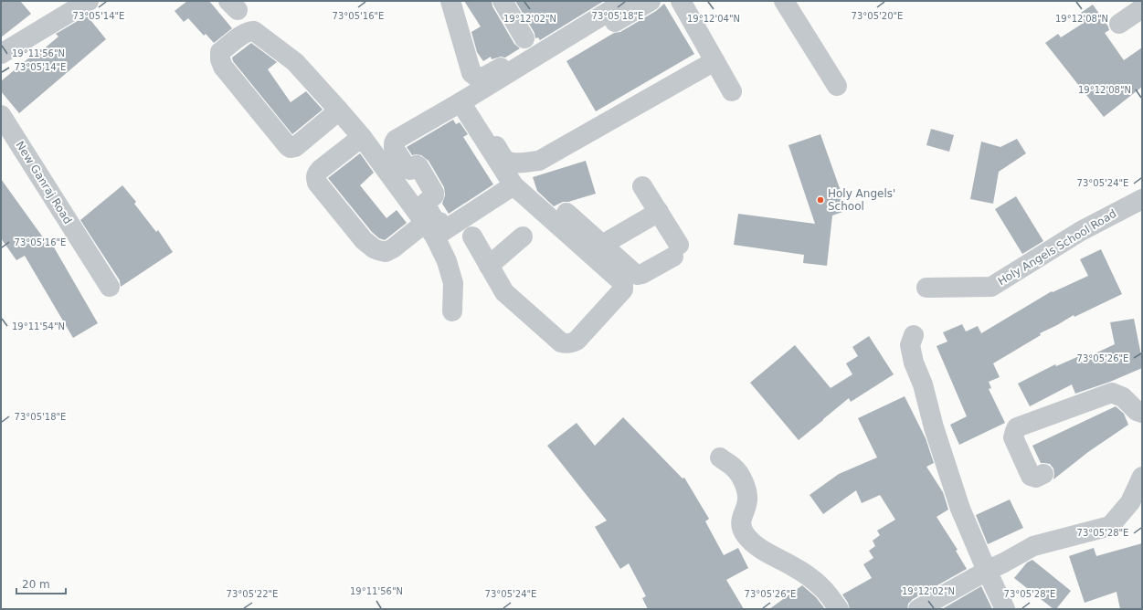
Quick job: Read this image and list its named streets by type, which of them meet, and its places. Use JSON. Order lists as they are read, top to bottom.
{
  "streets": {
    "street": ["New Ganraj Road", "Holy Angels School Road"]
  },
  "places": ["Holy Angels' School"],
  "scale_bar": "20 m",
  "coordinates": [
    "73°05'14\"E",
    "73°05'16\"E",
    "73°05'18\"E",
    "73°05'20\"E",
    "19°12'08\"N",
    "19°12'02\"N",
    "19°12'04\"N",
    "19°11'56\"N",
    "73°05'24\"E",
    "19°11'54\"N",
    "73°05'26\"E",
    "73°05'28\"E",
    "73°05'22\"E"
  ]
}
